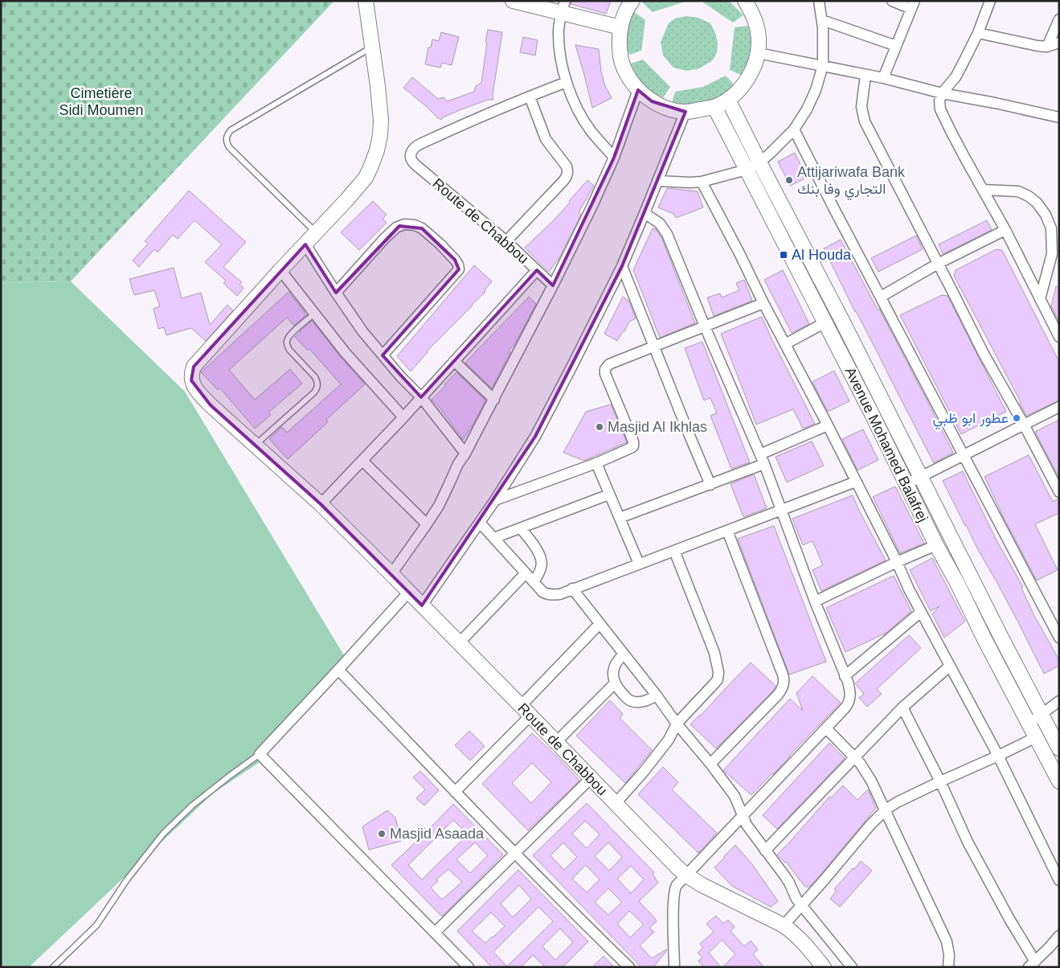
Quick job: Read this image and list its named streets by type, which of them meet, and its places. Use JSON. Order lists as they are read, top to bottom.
{
  "streets": {
    "street": ["Route de Chabbou", "Avenue Mohamed Balafrej"]
  },
  "parks": ["Cimetière Sidi Moumen"],
  "places": {
    "other": [
      "Attijariwafa Bank التجاري وفا بنك",
      "عطور ابو ظبي",
      "Masjid Al Ikhlas",
      "Masjid Asaada"
    ],
    "transit": ["Al Houda"]
  }
}
